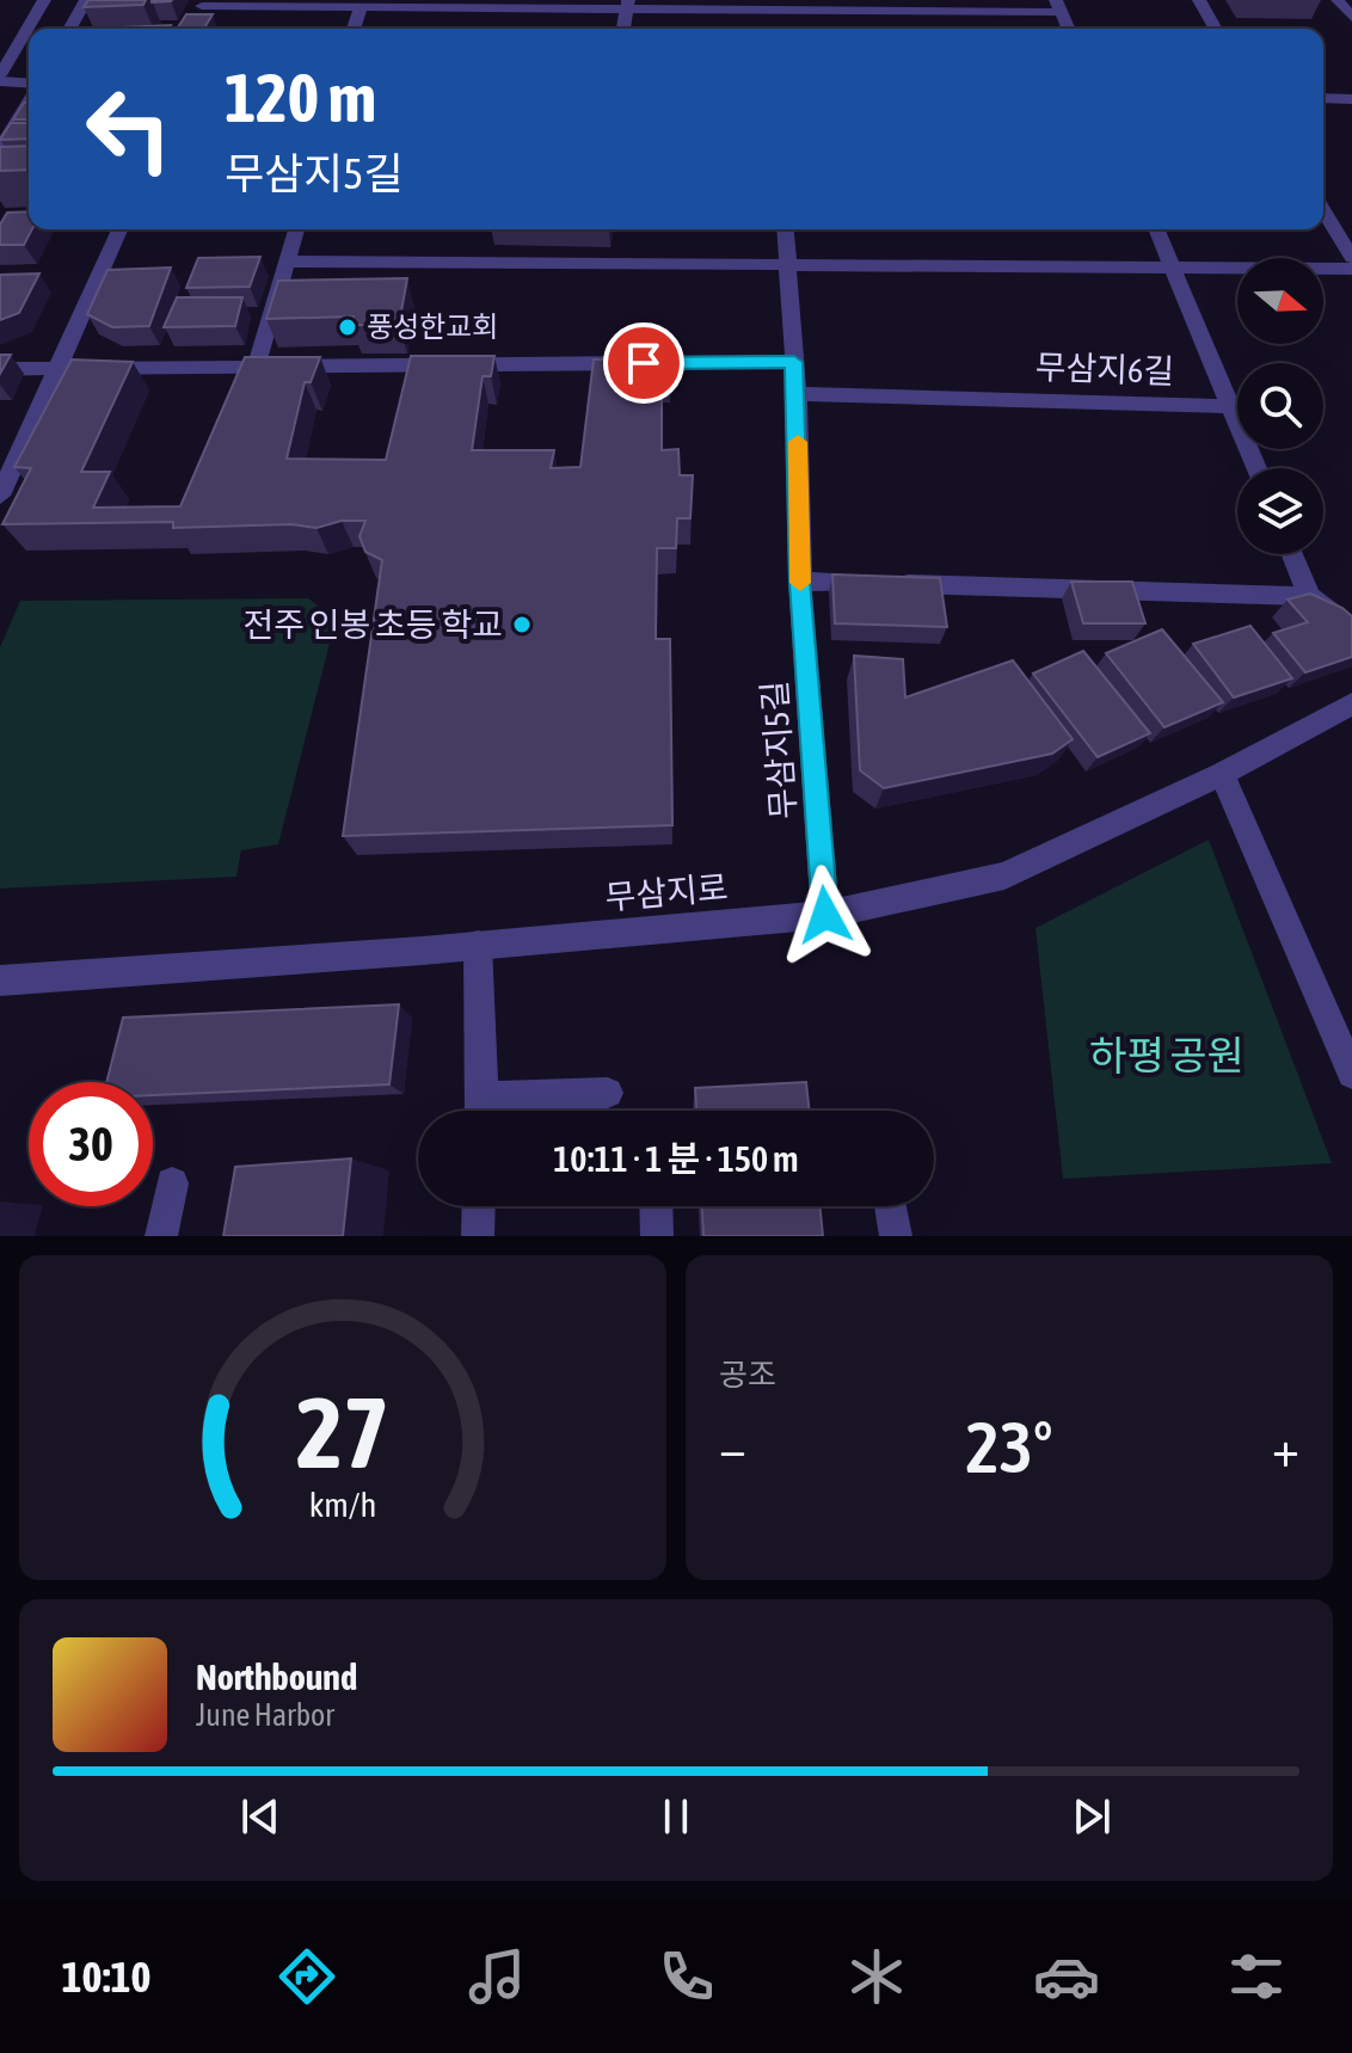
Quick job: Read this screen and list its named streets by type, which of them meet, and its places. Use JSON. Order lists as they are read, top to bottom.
{
  "streets": {
    "street": ["무삼지6길", "무삼지5길", "무삼지로"]
  },
  "crossings": [
    ["무삼지6길", "무삼지5길"],
    ["무삼지5길", "무삼지로"]
  ],
  "parks": ["하평 공원"],
  "places": ["풍성한교회", "전주 인봉 초등 학교"],
  "north": "right",
  "page": {
    "turn": ["120 m", "무삼지5길"],
    "limit": "30",
    "trip": "10:11 · 1 분 · 150 m",
    "tile": "공조",
    "heat": ["−", "23°", "+"],
    "song": ["Northbound", "June Harbor"],
    "tabs": "10:10",
    "gauge": ["27", "km/h"]
  }
}
